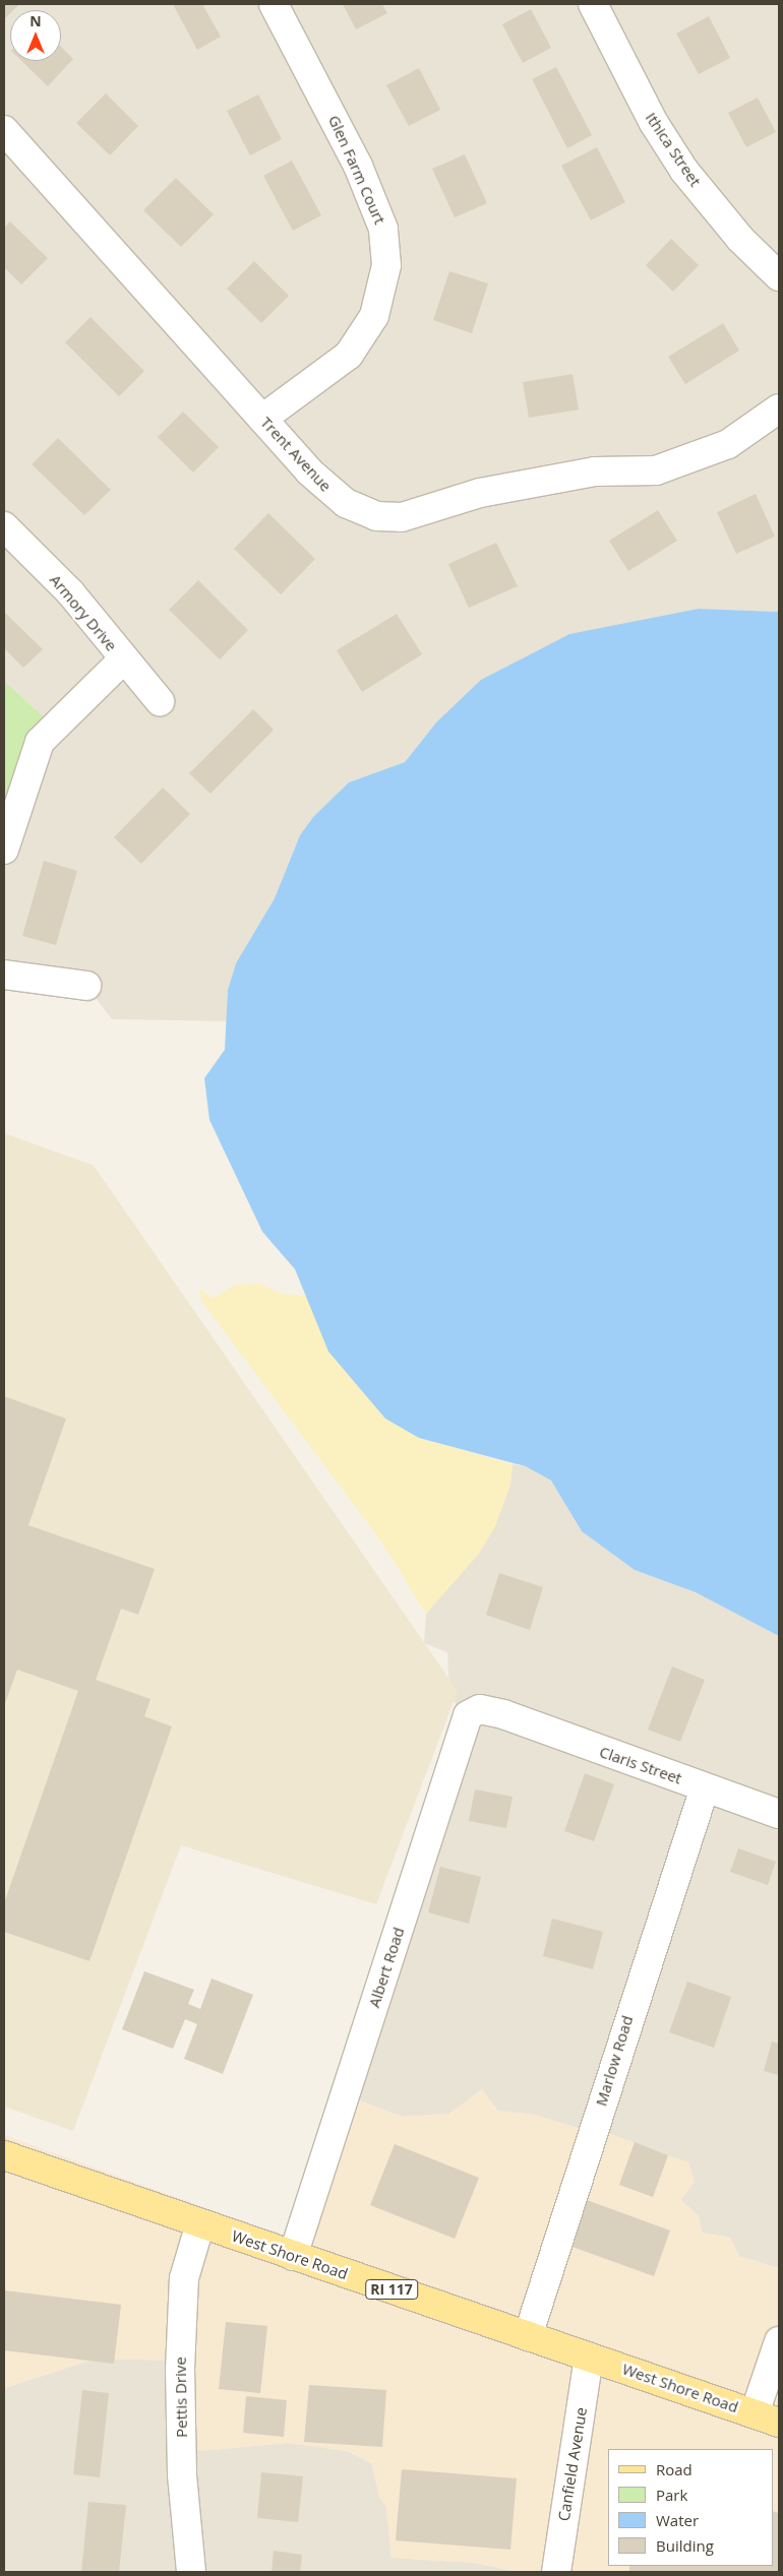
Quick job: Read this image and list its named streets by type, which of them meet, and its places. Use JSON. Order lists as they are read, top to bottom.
{
  "streets": {
    "main road": ["West Shore Road", "RI 117"],
    "street": [
      "Ithica Street",
      "Glen Farm Court",
      "Trent Avenue",
      "Armory Drive",
      "Claris Street",
      "Albert Road",
      "Marlow Road",
      "Pettis Drive",
      "Canfield Avenue"
    ]
  },
  "crossings": [
    ["Glen Farm Court", "Trent Avenue"],
    ["Claris Street", "Albert Road"],
    ["Claris Street", "Marlow Road"],
    ["Albert Road", "West Shore Road"],
    ["Marlow Road", "West Shore Road"],
    ["West Shore Road", "Pettis Drive"],
    ["West Shore Road", "Canfield Avenue"]
  ],
  "legend": [
    "Road",
    "Park",
    "Water",
    "Building"
  ],
  "north": "top"
}
